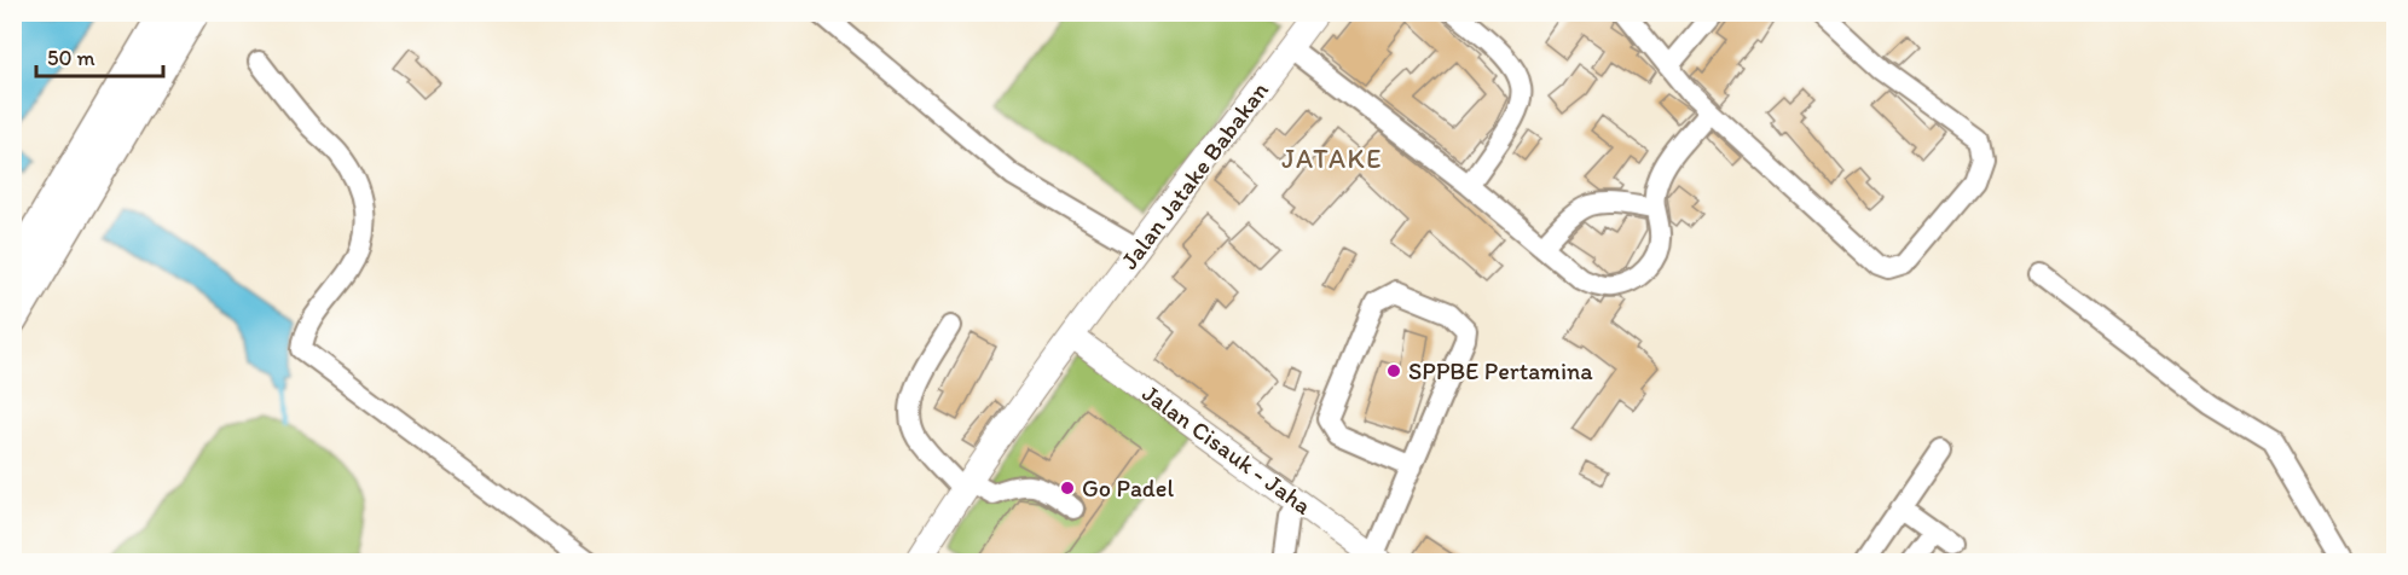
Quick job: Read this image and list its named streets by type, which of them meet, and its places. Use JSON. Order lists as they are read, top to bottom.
{
  "streets": {
    "main road": ["Jalan Jatake Babakan", "Jalan Cisauk - Jaha"]
  },
  "crossings": [
    ["Jalan Jatake Babakan", "Jalan Cisauk - Jaha"]
  ],
  "districts": ["JATAKE"],
  "places": ["SPPBE Pertamina", "Go Padel"],
  "scale_bar": "50 m"
}
